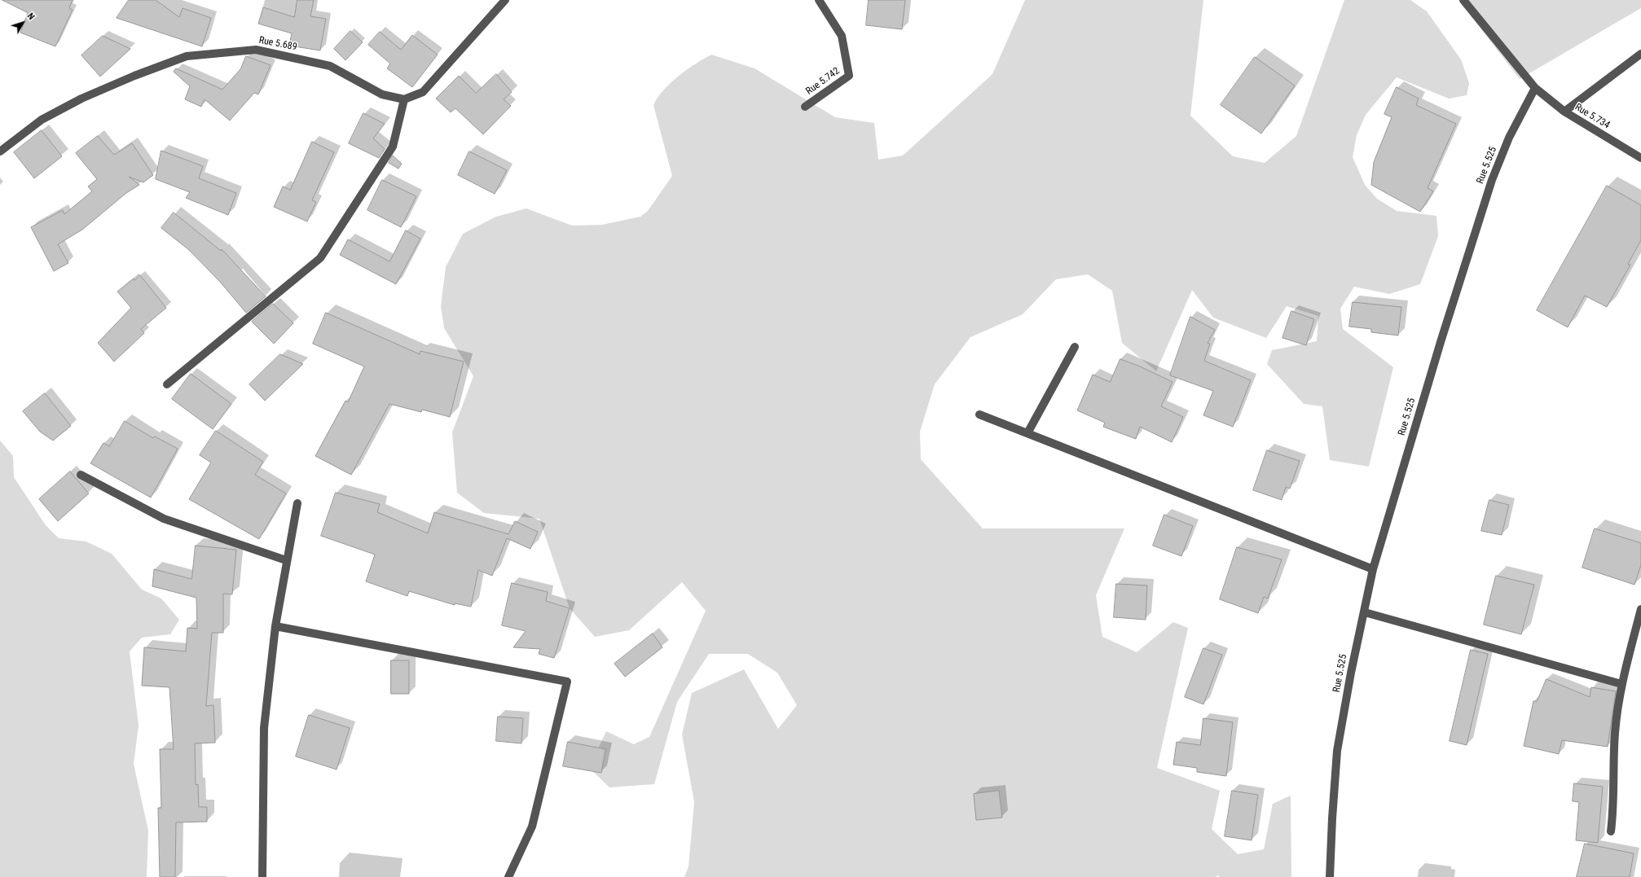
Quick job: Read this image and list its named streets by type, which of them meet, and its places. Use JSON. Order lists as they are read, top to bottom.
{
  "streets": {
    "street": [
      "Rue 5.689",
      "Rue 5.742",
      "Rue 5.734",
      "Rue 5.525"
    ]
  },
  "crossings": [
    ["Rue 5.734", "Rue 5.525"]
  ],
  "north": "top right"
}
